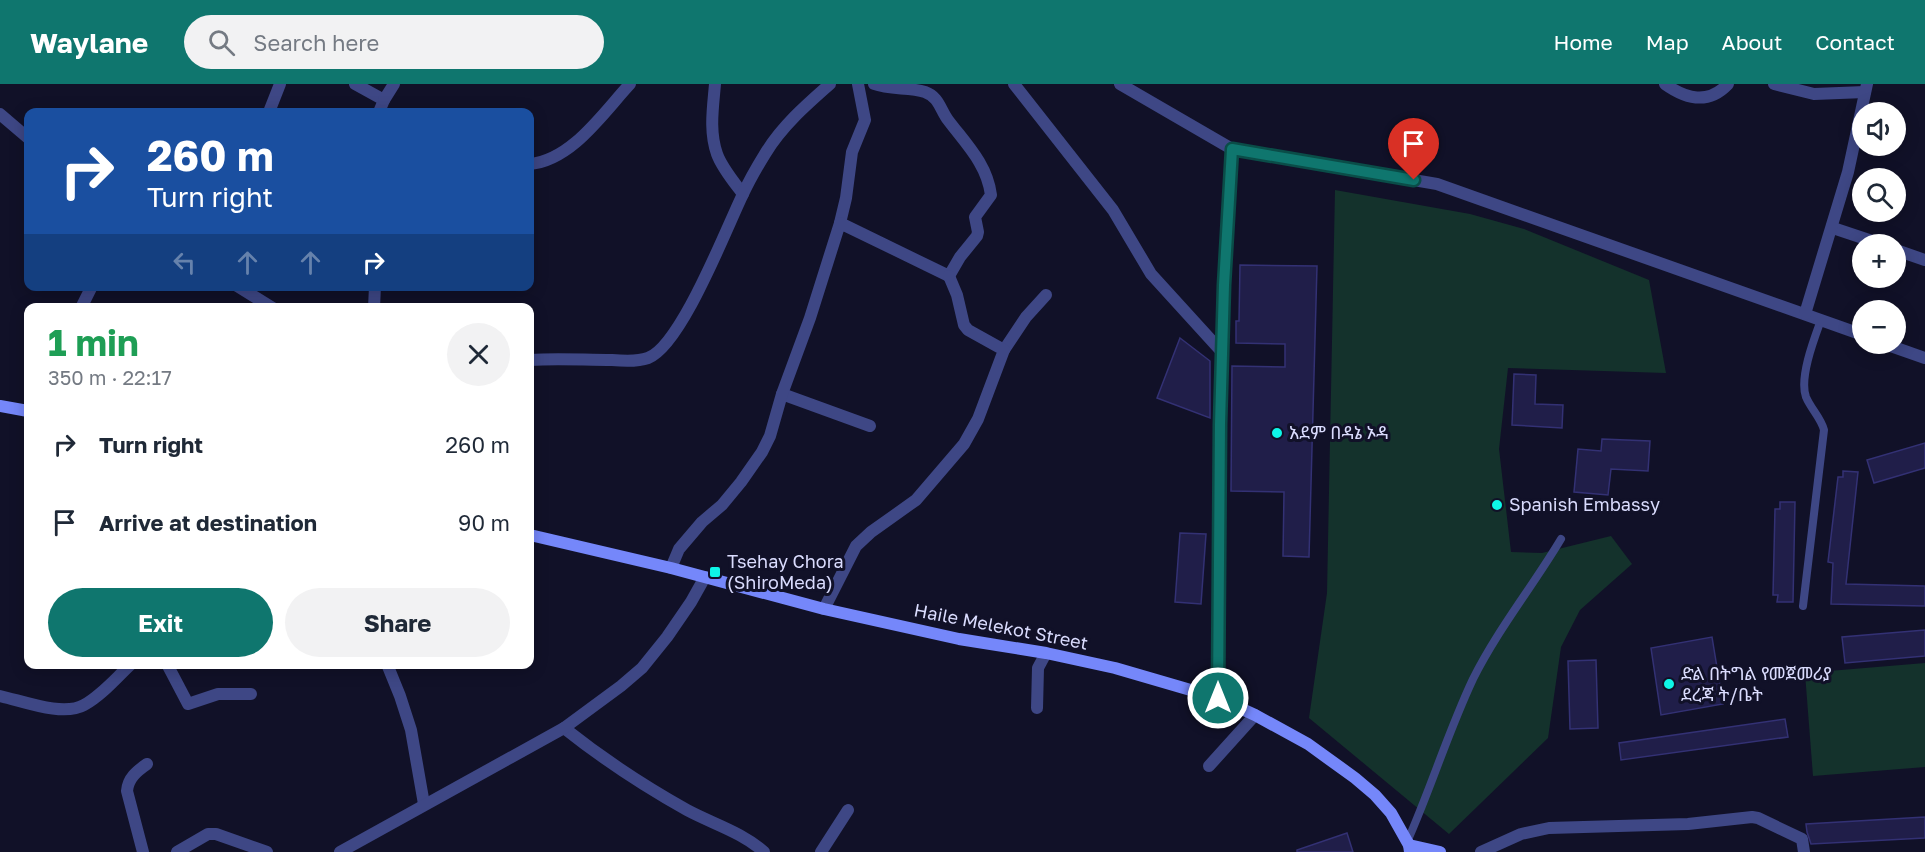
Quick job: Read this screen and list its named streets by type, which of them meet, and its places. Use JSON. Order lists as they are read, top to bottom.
{
  "streets": {
    "main road": ["Haile Melekot Street"]
  },
  "places": {
    "other": ["አደም በዳኔ ኦዳ", "Spanish Embassy", "ድል በትግል የመጀመሪያ ደረጃ ት/ቤት"],
    "transit": ["Tsehay Chora (ShiroMeda)"]
  },
  "page": {
    "header": "Waylane",
    "search": "Search here",
    "nav": [
      "Home",
      "Map",
      "About",
      "Contact"
    ],
    "map_buttons": ["+", "−"],
    "turn": ["260 m", "Turn right"],
    "heading": ["1 min", "350 m · 22:17"],
    "list": [
      {
        "name": "Turn right",
        "value": "260 m"
      },
      {
        "name": "Arrive at destination",
        "value": "90 m"
      }
    ],
    "buttons": ["Exit", "Share"]
  }
}
